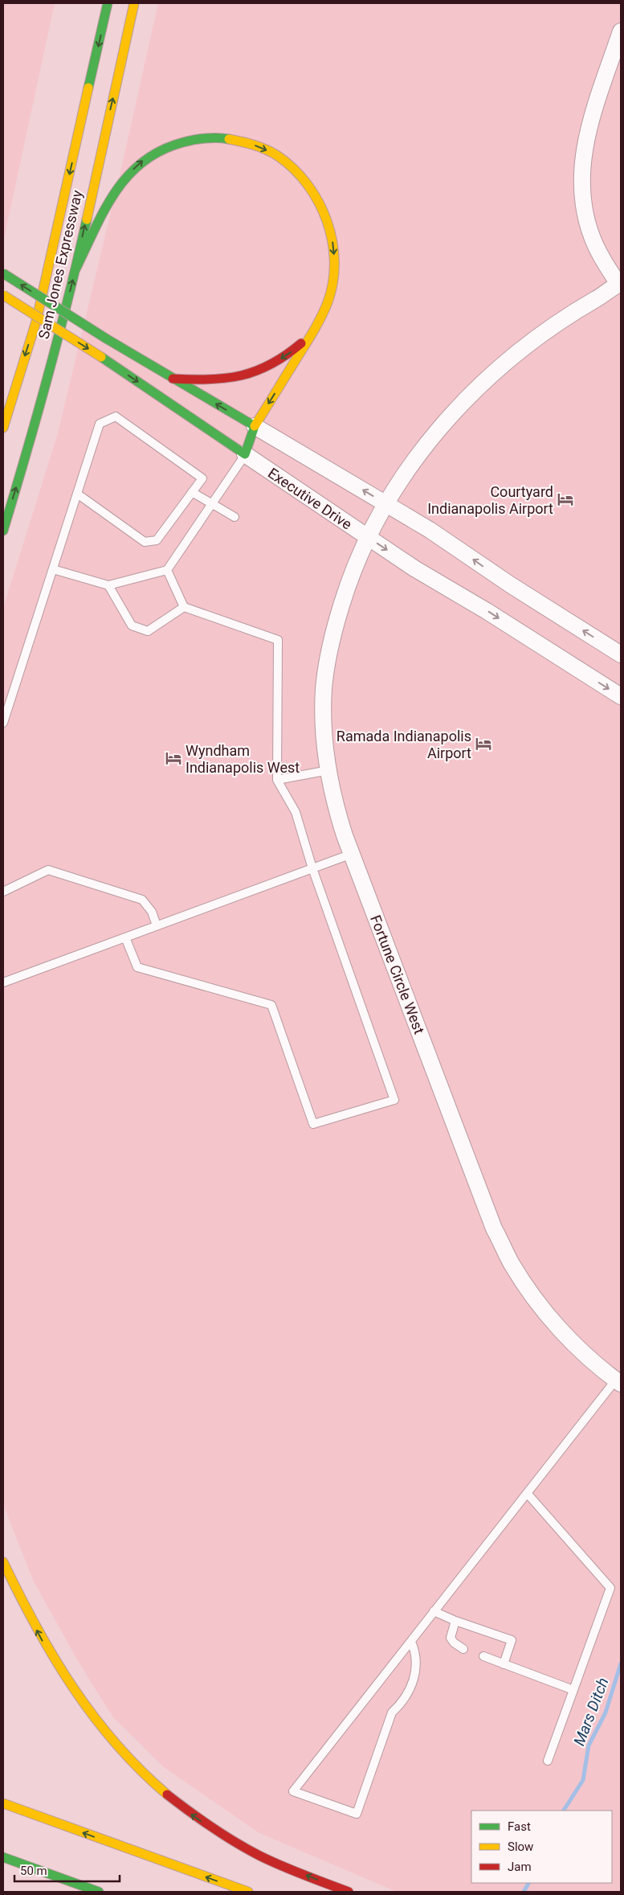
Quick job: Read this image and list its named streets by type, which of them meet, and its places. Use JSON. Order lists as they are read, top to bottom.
{
  "streets": {
    "main road": ["Sam Jones Expressway", "Executive Drive"],
    "street": ["Fortune Circle West"]
  },
  "crossings": [
    ["Executive Drive", "Fortune Circle West"]
  ],
  "water": ["Mars Ditch"],
  "places": {
    "hotel": ["Courtyard Indianapolis Airport", "Ramada Indianapolis Airport", "Wyndham Indianapolis West"]
  },
  "legend": ["Fast", "Slow", "Jam"],
  "scale_bar": "50 m"
}
